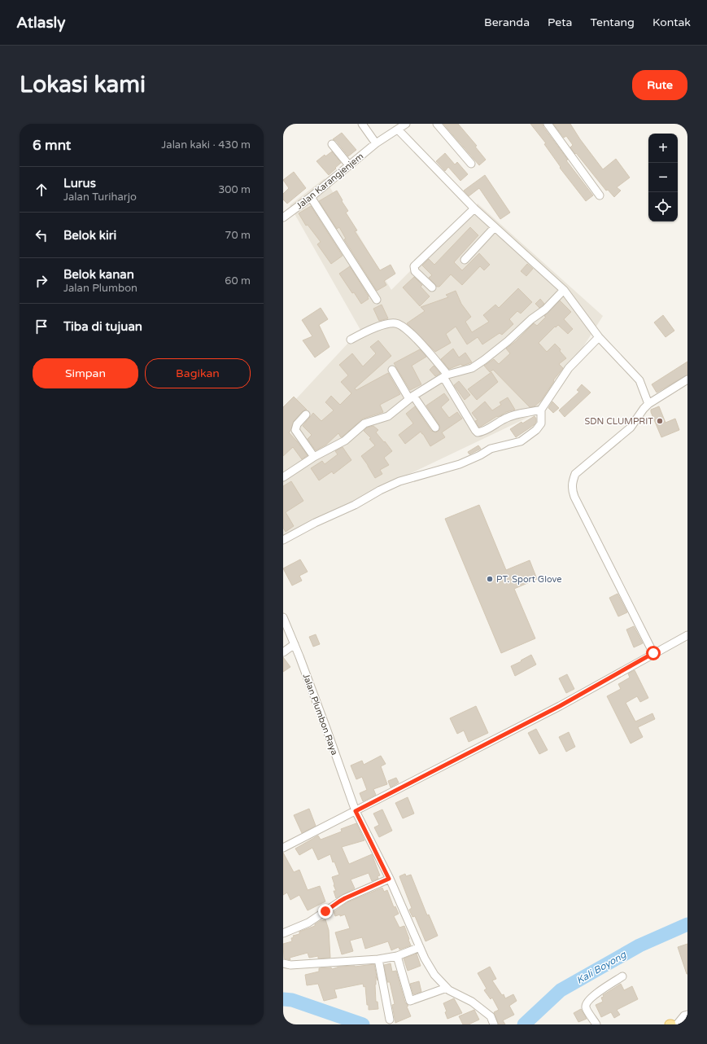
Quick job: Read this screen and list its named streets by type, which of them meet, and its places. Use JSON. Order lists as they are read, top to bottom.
{
  "streets": {
    "street": ["Jalan Karangjenjem", "Jalan Plumbon Raya"]
  },
  "water": ["Kali Boyong"],
  "places": ["SDN CLUMPRIT", "PT. Sport Glove"],
  "page": {
    "header": "Atlasly",
    "nav": [
      "Beranda",
      "Peta",
      "Tentang",
      "Kontak"
    ],
    "buttons": [
      "Rute",
      ["Simpan", "Bagikan"]
    ],
    "title": "Lokasi kami",
    "heading": ["6 mnt", "Jalan kaki · 430 m"],
    "map_buttons": ["+", "−"],
    "list": [
      ["Lurus", "Jalan Turiharjo", "300 m"],
      ["Belok kiri", "70 m"],
      ["Belok kanan", "Jalan Plumbon", "60 m"],
      "Tiba di tujuan"
    ]
  }
}
